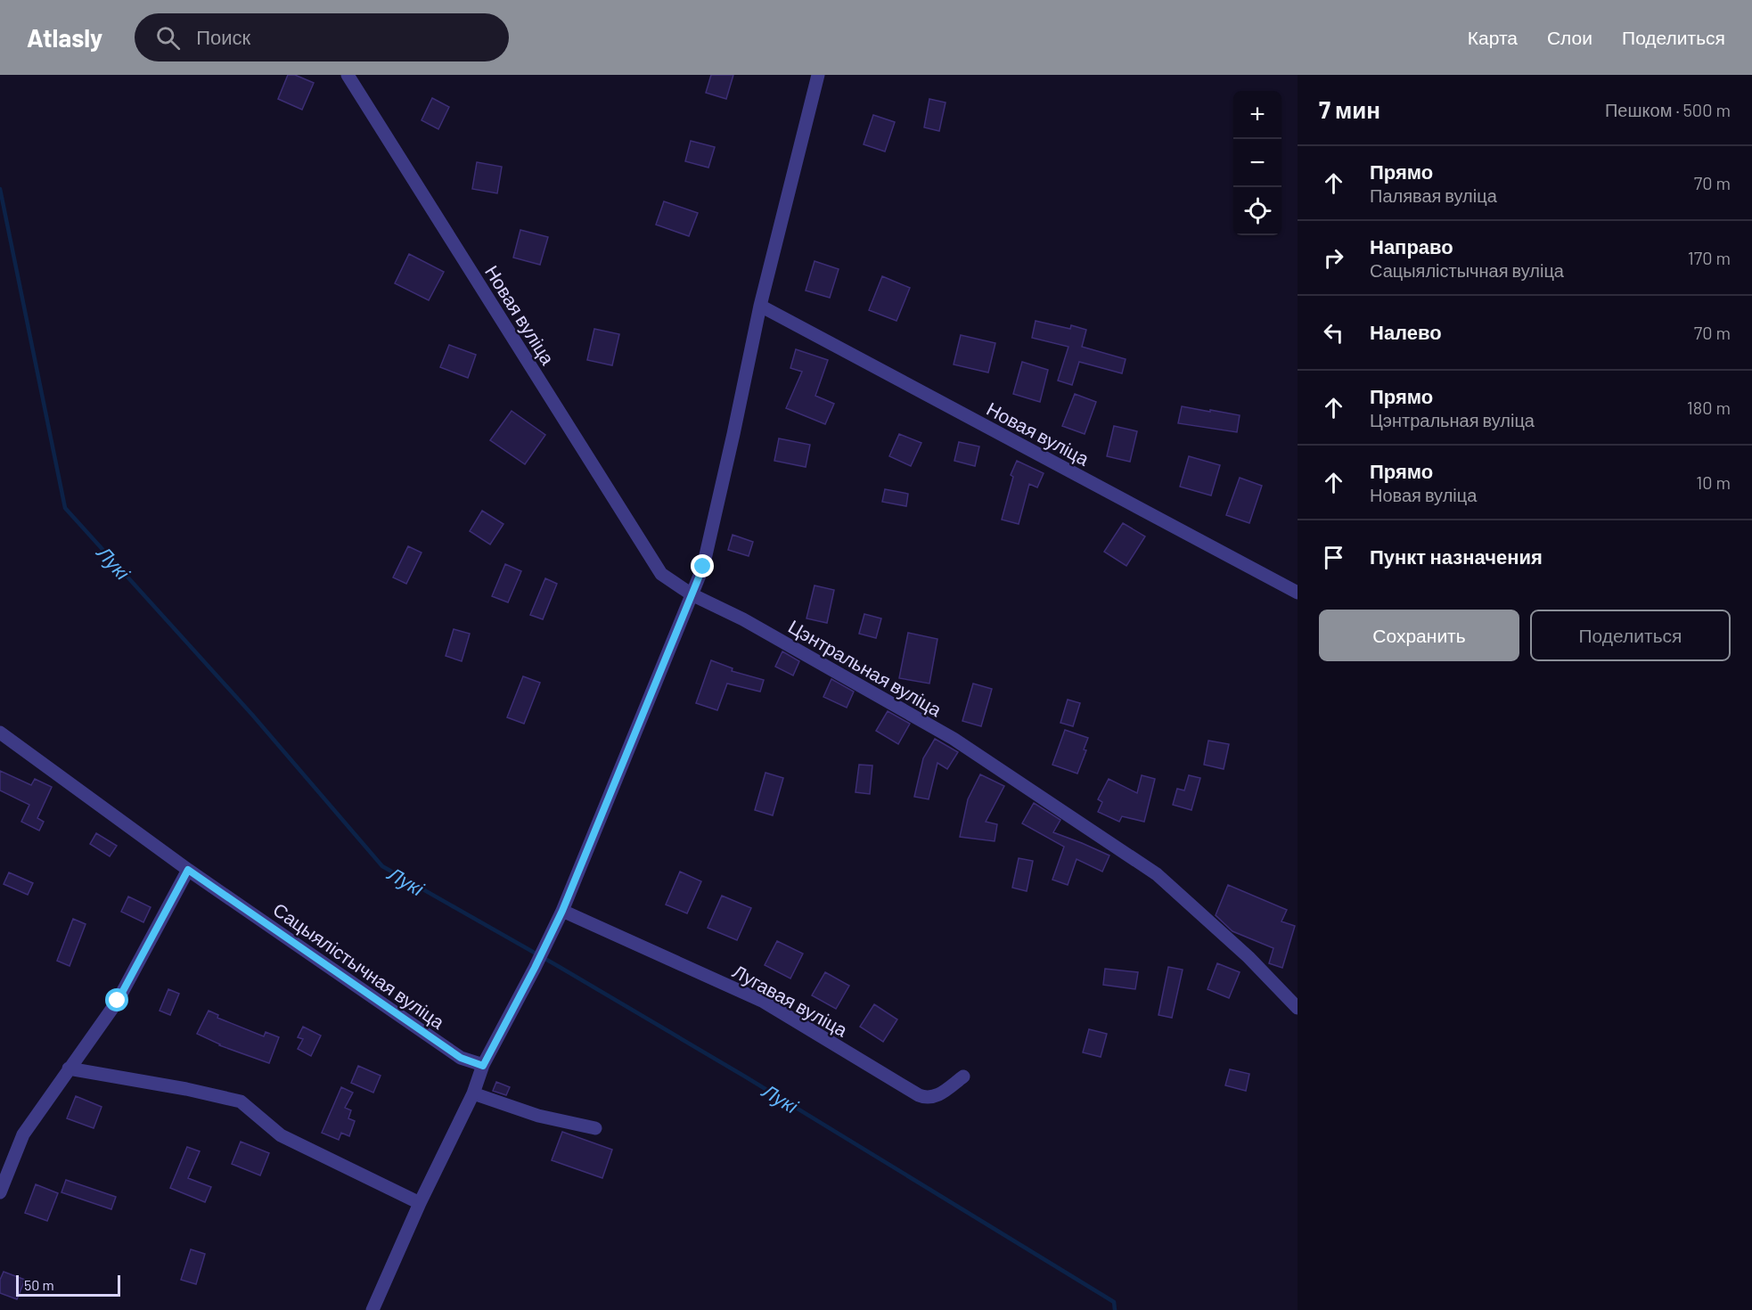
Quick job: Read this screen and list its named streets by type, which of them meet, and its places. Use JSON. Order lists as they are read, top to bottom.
{
  "streets": {
    "street": [
      "Новая вуліца",
      "Цэнтральная вуліца",
      "Сацыялістычная вуліца",
      "Лугавая вуліца"
    ]
  },
  "crossings": [
    ["Новая вуліца", "Цэнтральная вуліца"]
  ],
  "water": ["Лукі"],
  "scale_bar": "50 m",
  "page": {
    "header": "Atlasly",
    "search": "Поиск",
    "nav": ["Карта", "Слои", "Поделиться"],
    "heading": ["7 мин", "Пешком · 500 m"],
    "map_buttons": ["+", "−"],
    "list": [
      ["Прямо", "Палявая вуліца", "70 m"],
      ["Направо", "Сацыялістычная вуліца", "170 m"],
      ["Налево", "70 m"],
      ["Прямо", "Цэнтральная вуліца", "180 m"],
      ["Прямо", "Новая вуліца", "10 m"],
      "Пункт назначения"
    ],
    "buttons": ["Сохранить", "Поделиться"],
    "scale": "50 m"
  }
}
